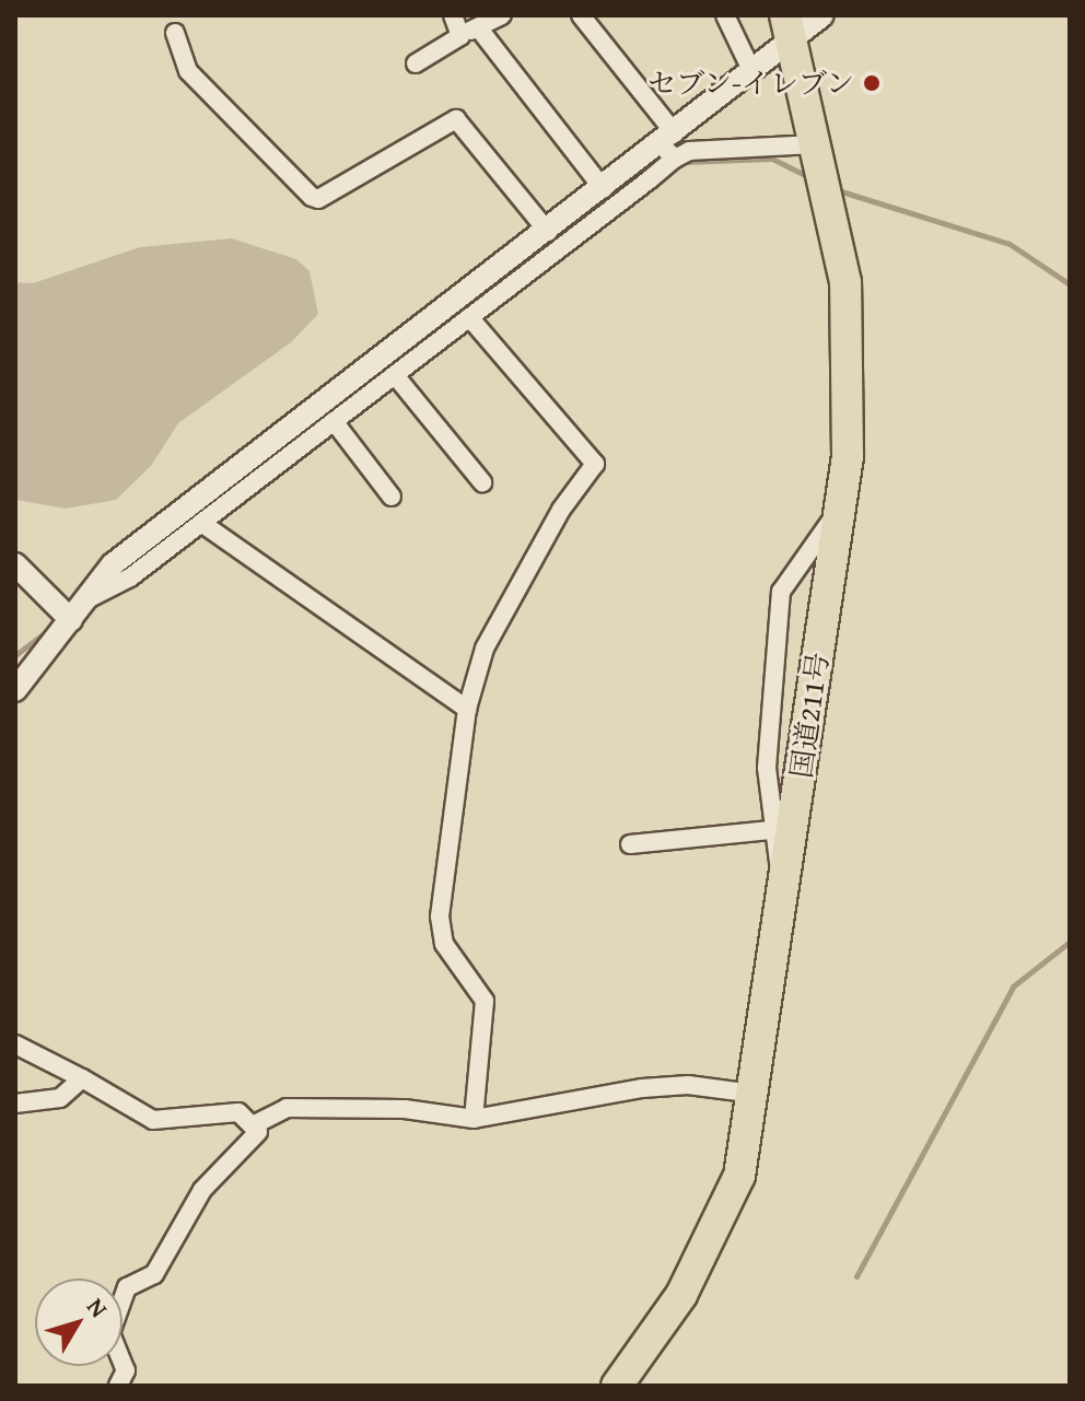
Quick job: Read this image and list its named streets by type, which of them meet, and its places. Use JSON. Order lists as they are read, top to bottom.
{
  "streets": {
    "highway": ["国道211号"]
  },
  "places": ["セブン-イレブン"],
  "north": "top right"
}
